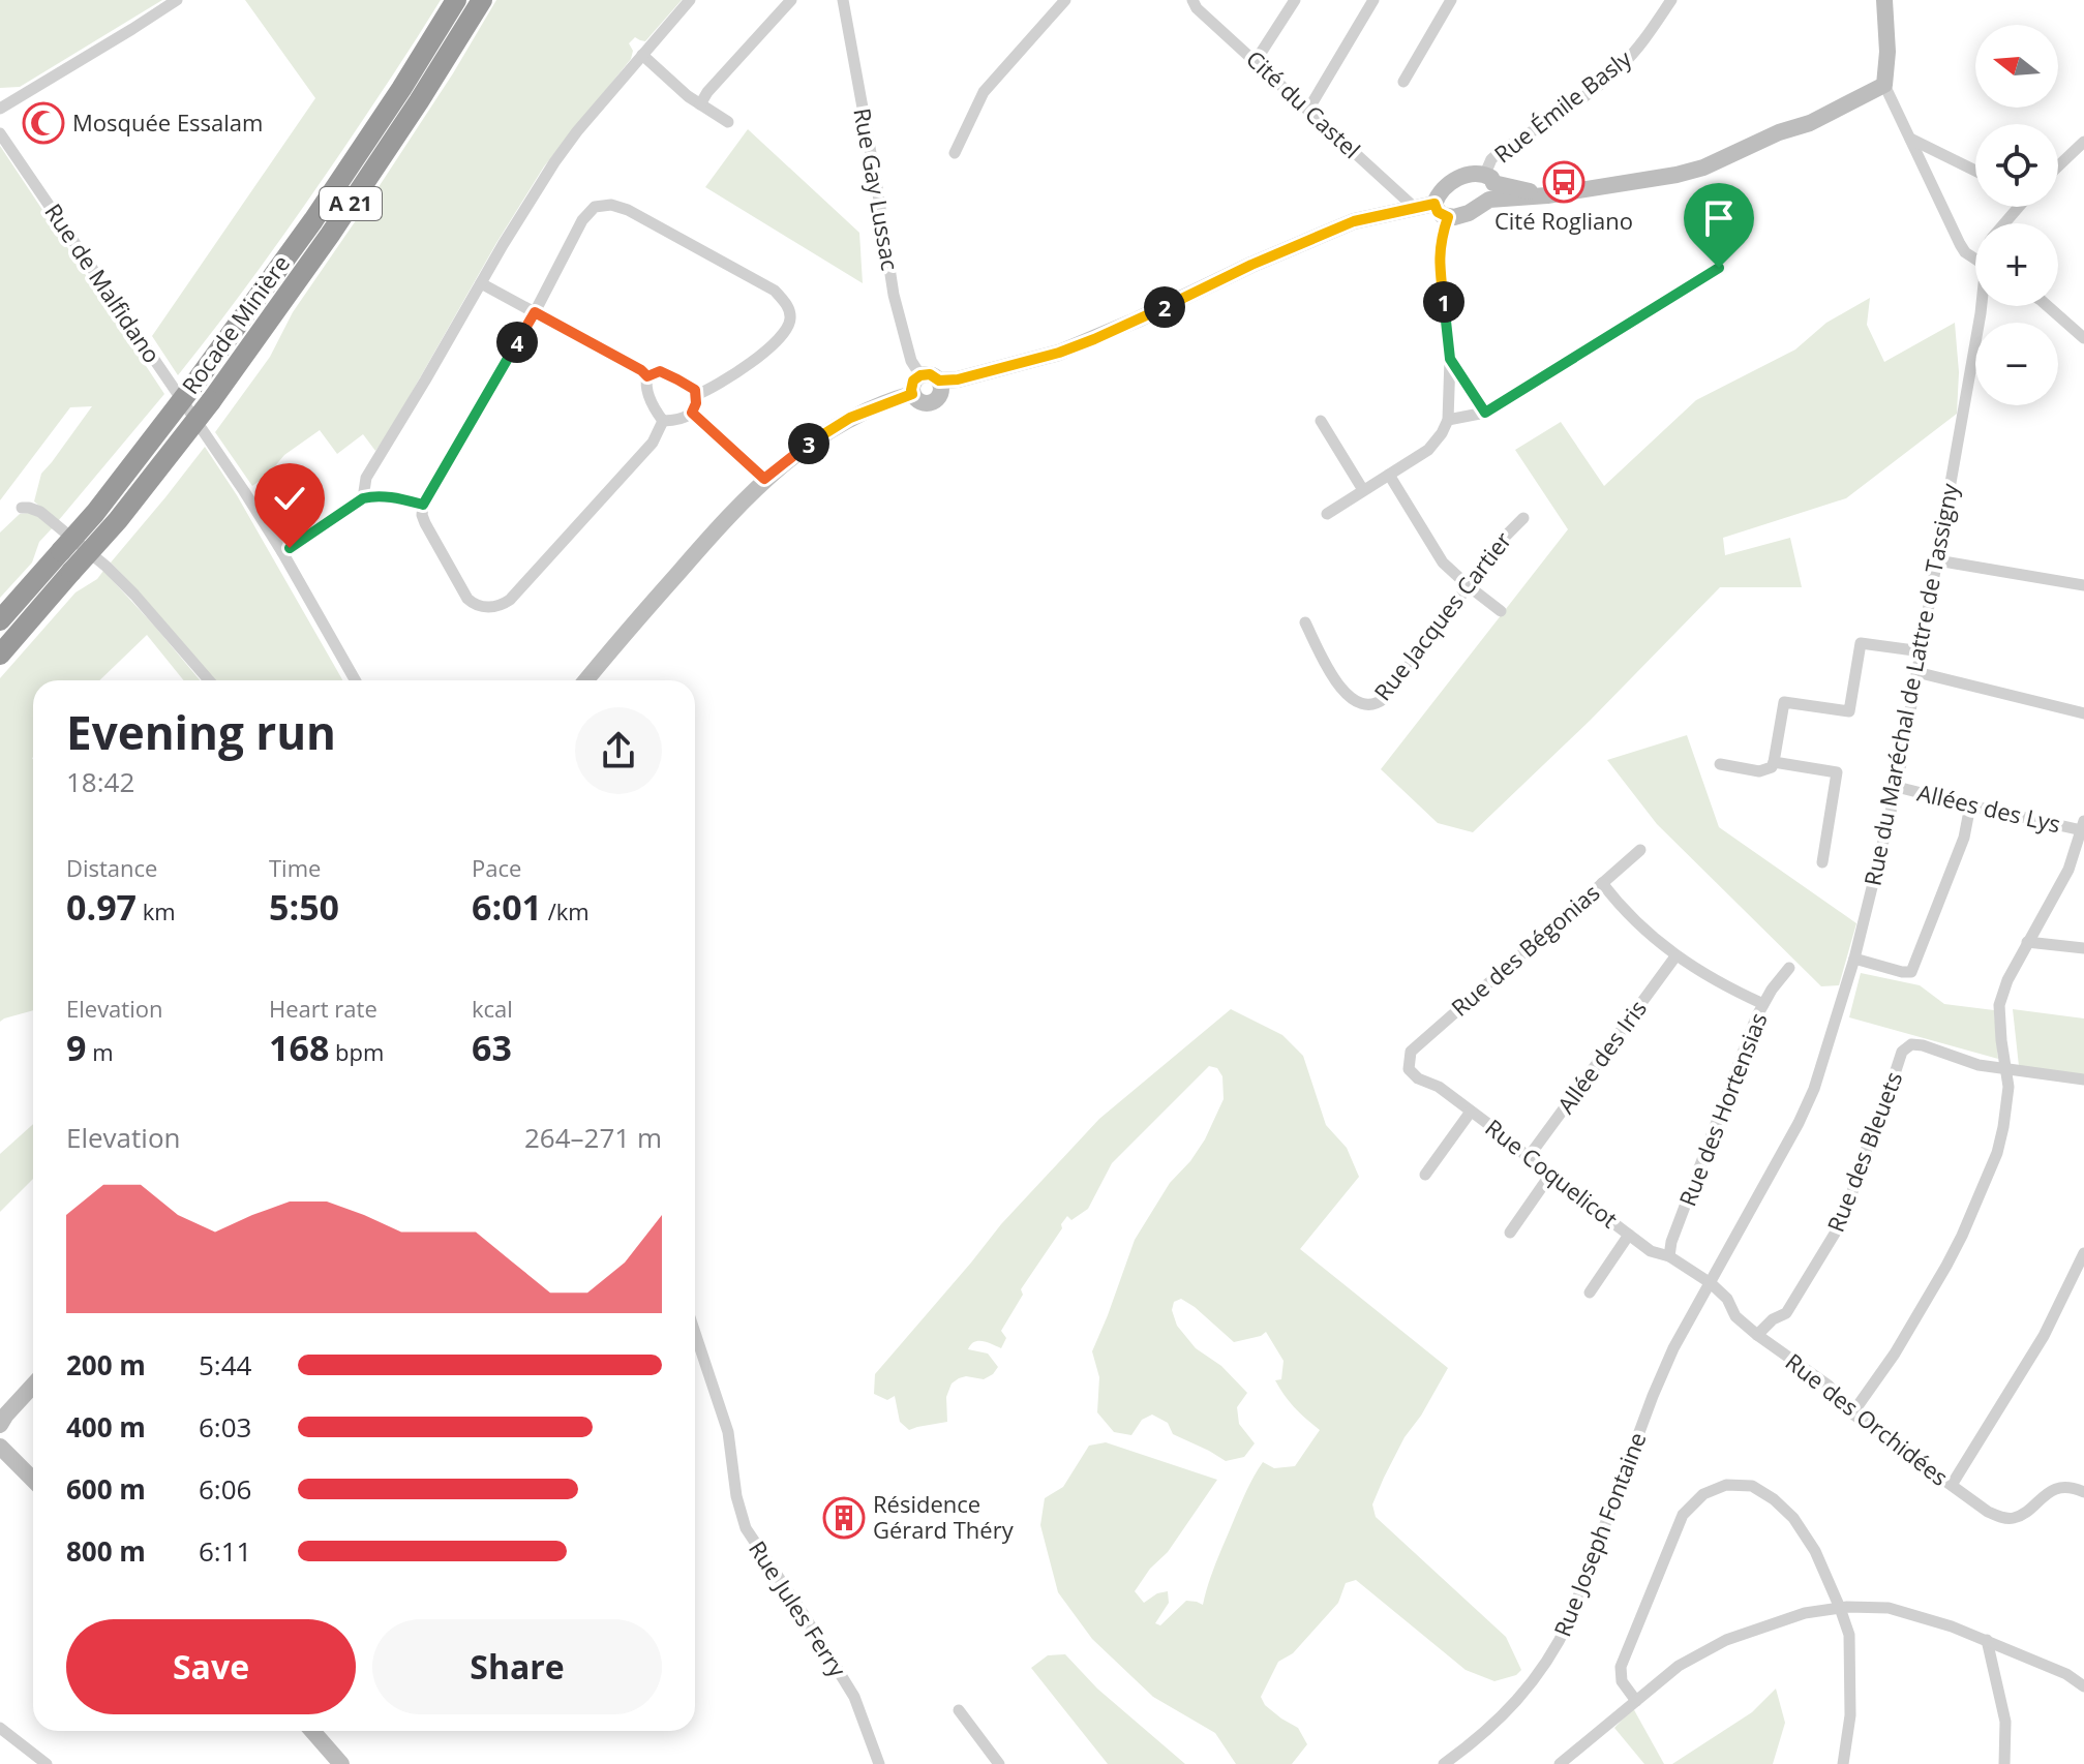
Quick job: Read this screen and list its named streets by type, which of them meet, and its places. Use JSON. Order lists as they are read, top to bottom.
{
  "streets": {
    "highway": ["A 21", "Rocade Minière"],
    "street": [
      "Cité du Castel",
      "Rue Émile Basly",
      "Rue Gay Lussac",
      "Rue de Malfidano",
      "Rue Jacques Cartier",
      "Rue du Maréchal de Lattre de Tassigny",
      "Allées des Lys",
      "Rue des Bégonias",
      "Allée des Iris",
      "Rue des Hortensias",
      "Rue des Bleuets",
      "Rue Coquelicot",
      "Rue des Orchidées",
      "Rue Joseph Fontaine",
      "Rue Jules Ferry"
    ]
  },
  "crossings": [
    ["Rue du Maréchal de Lattre de Tassigny", "Allées des Lys"],
    ["Rue du Maréchal de Lattre de Tassigny", "Rue Coquelicot"],
    ["Rue du Maréchal de Lattre de Tassigny", "Rue des Orchidées"],
    ["Rue du Maréchal de Lattre de Tassigny", "Rue Joseph Fontaine"],
    ["Rue des Bégonias", "Rue Coquelicot"],
    ["Allée des Iris", "Rue Coquelicot"],
    ["Rue des Hortensias", "Rue Coquelicot"],
    ["Rue des Bleuets", "Rue des Orchidées"],
    ["Rue Coquelicot", "Rue des Orchidées"]
  ],
  "places": {
    "mosque": ["Mosquée Essalam"],
    "bus stop": ["Cité Rogliano"],
    "building": ["Résidence Gérard Théry"]
  },
  "north": "left",
  "page": {
    "map_buttons": ["+", "−"],
    "pins": [
      "1",
      "2",
      "4",
      "3"
    ],
    "heading": ["Evening run", "18:42"],
    "stats": [
      ["Distance", "0.97 km"],
      ["Time", "5:50"],
      ["Pace", "6:01 /km"],
      ["Elevation", "9 m"],
      ["Heart rate", "168 bpm"],
      ["kcal", "63"]
    ],
    "chart": ["Elevation", "264–271 m"],
    "list": [
      {
        "name": "200 m",
        "note": "5:44"
      },
      {
        "name": "400 m",
        "note": "6:03"
      },
      {
        "name": "600 m",
        "note": "6:06"
      },
      {
        "name": "800 m",
        "note": "6:11"
      }
    ],
    "buttons": ["Save", "Share"]
  }
}
